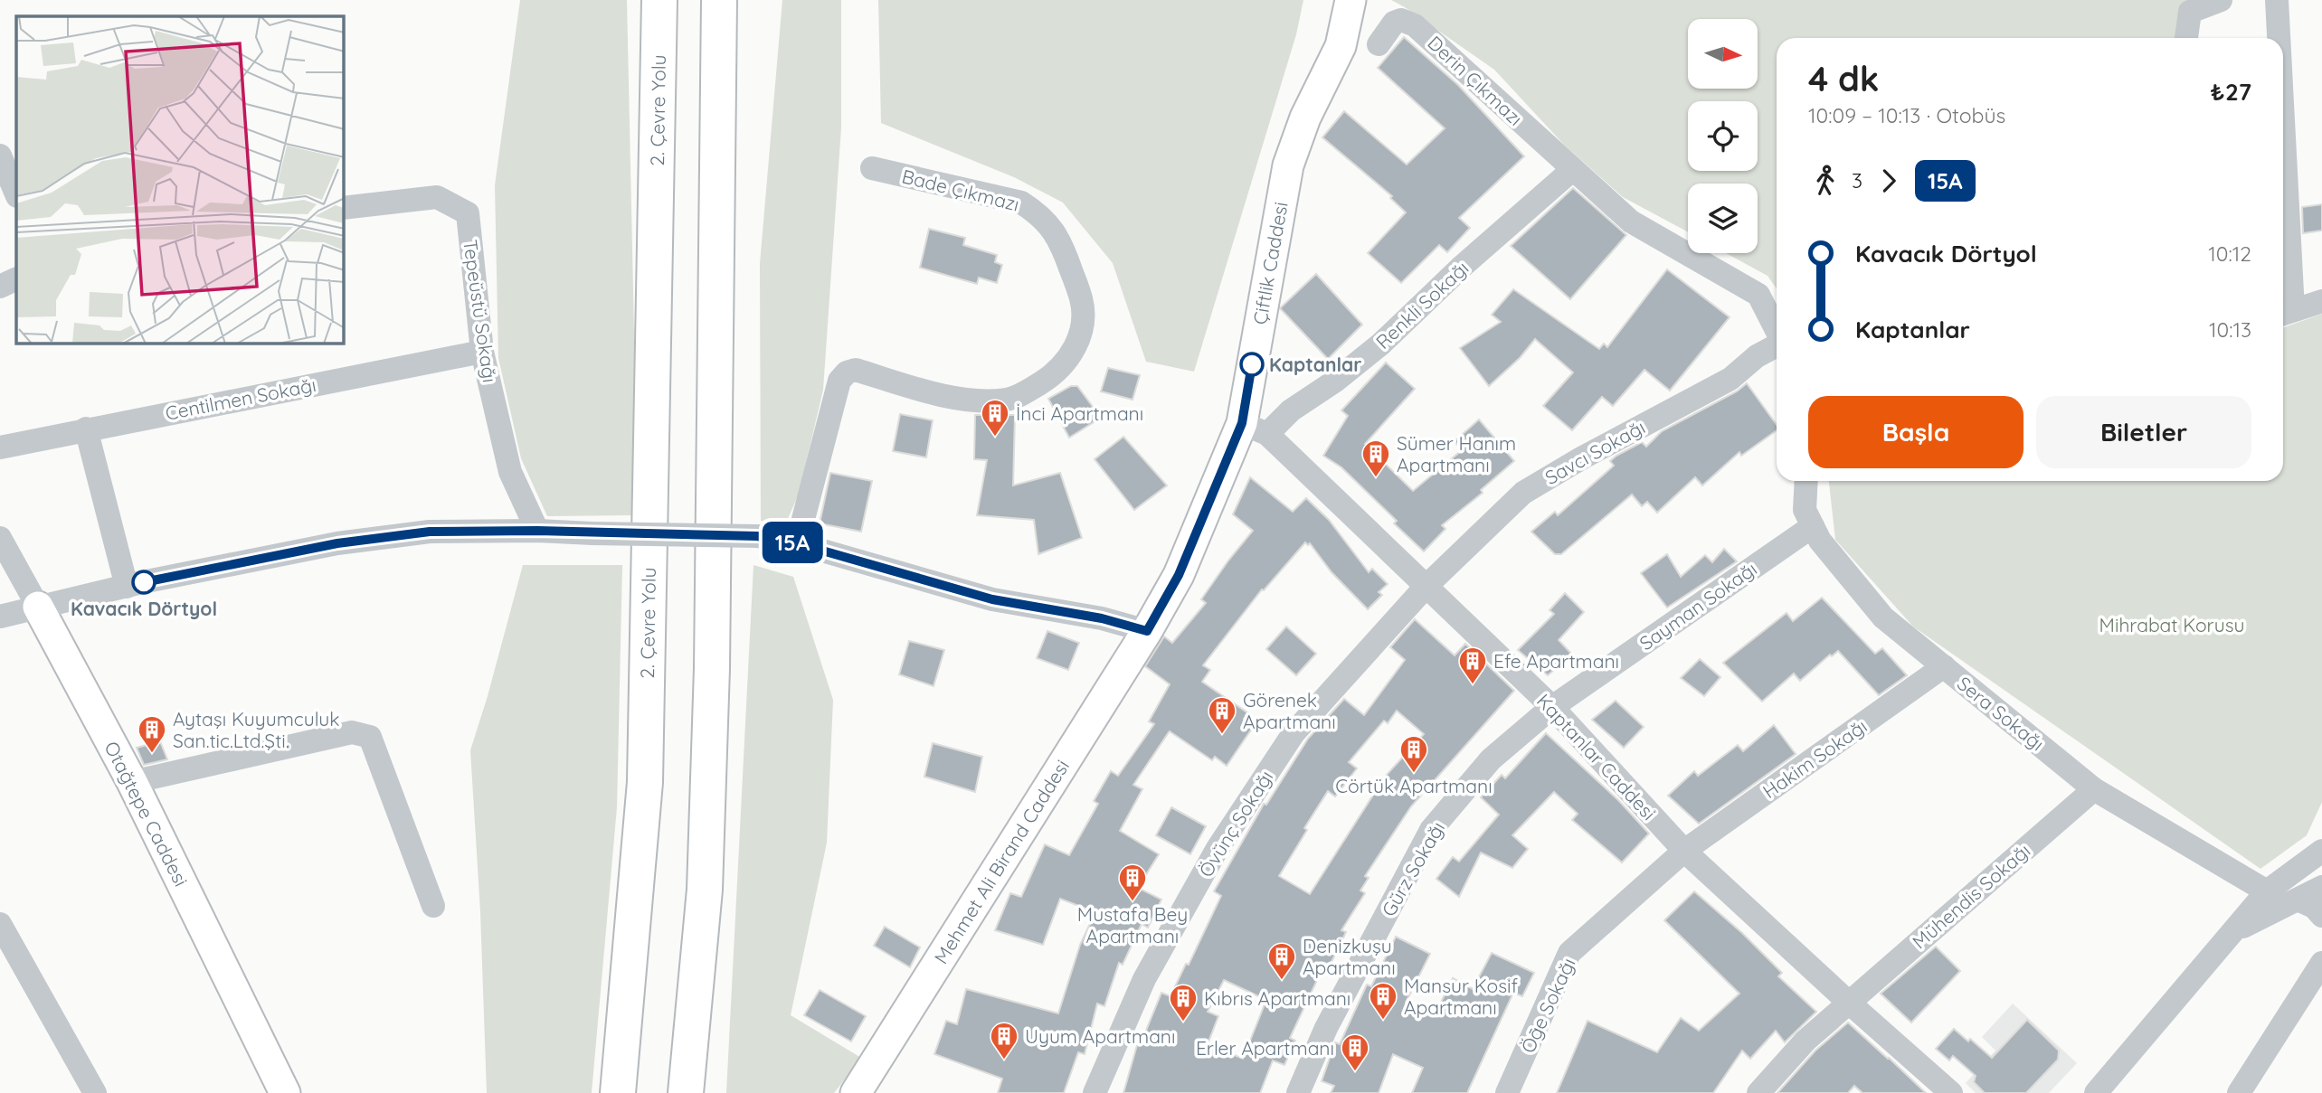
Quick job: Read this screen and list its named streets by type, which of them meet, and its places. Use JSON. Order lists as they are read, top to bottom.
{
  "streets": {
    "highway": ["2. Çevre Yolu"],
    "main road": ["Çiftlik Caddesi", "Otağtepe Caddesi", "Mehmet Ali Birand Caddesi"],
    "street": [
      "Derin Çıkmazı",
      "Bade Çıkmazı",
      "Renkli Sokağı",
      "Tepeüstü Sokağı",
      "Centilmen Sokağı",
      "Savcı Sokağı",
      "Sayman Sokağı",
      "Sera Sokağı",
      "Kaptanlar Caddesi",
      "Hakim Sokağı",
      "Övünç Sokağı",
      "Gürz Sokağı",
      "Mühendis Sokağı",
      "Öḡe Sokağı"
    ]
  },
  "crossings": [
    ["Derin Çıkmazı", "Renkli Sokağı"],
    ["Çiftlik Caddesi", "Renkli Sokağı"],
    ["Çiftlik Caddesi", "Kaptanlar Caddesi"],
    ["Çiftlik Caddesi", "Mehmet Ali Birand Caddesi"],
    ["Renkli Sokağı", "Kaptanlar Caddesi"],
    ["Tepeüstü Sokağı", "Centilmen Sokağı"],
    ["Savcı Sokağı", "Kaptanlar Caddesi"],
    ["Savcı Sokağı", "Övünç Sokağı"],
    ["Sayman Sokağı", "Sera Sokağı"],
    ["Sayman Sokağı", "Kaptanlar Caddesi"],
    ["Sayman Sokağı", "Gürz Sokağı"],
    ["Sera Sokağı", "Hakim Sokağı"],
    ["Sera Sokağı", "Mühendis Sokağı"],
    ["Kaptanlar Caddesi", "Hakim Sokağı"],
    ["Kaptanlar Caddesi", "Övünç Sokağı"],
    ["Kaptanlar Caddesi", "Gürz Sokağı"],
    ["Kaptanlar Caddesi", "Mühendis Sokağı"],
    ["Kaptanlar Caddesi", "Öḡe Sokağı"],
    ["Hakim Sokağı", "Öḡe Sokağı"]
  ],
  "parks": ["Mihrabat Korusu"],
  "places": {
    "other": ["Kaptanlar", "Kavacık Dörtyol"],
    "building": [
      "İnci Apartmanı",
      "Sümer Hanım Apartmanı",
      "Efe Apartmanı",
      "Görenek Apartmanı",
      "Aytaşı Kuyumculuk San.tic.Ltd.Şti.",
      "Cörtük Apartmanı",
      "Mustafa Bey Apartmanı",
      "Denizkuşu Apartmanı",
      "Mansur Kosif Apartmanı",
      "Kıbrıs Apartmanı",
      "Uyum Apartmanı",
      "Erler Apartmanı"
    ]
  },
  "lines": ["bus line 15A"],
  "north": "right",
  "page": {
    "on_map": "15A",
    "heading": ["4 dk", "10:09 – 10:13 · Otobüs", "₺27"],
    "legs": ["3", "15A"],
    "list": [
      {
        "name": "Kavacık Dörtyol",
        "value": "10:12"
      },
      {
        "name": "Kaptanlar",
        "value": "10:13"
      }
    ],
    "buttons": ["Başla", "Biletler"]
  }
}
